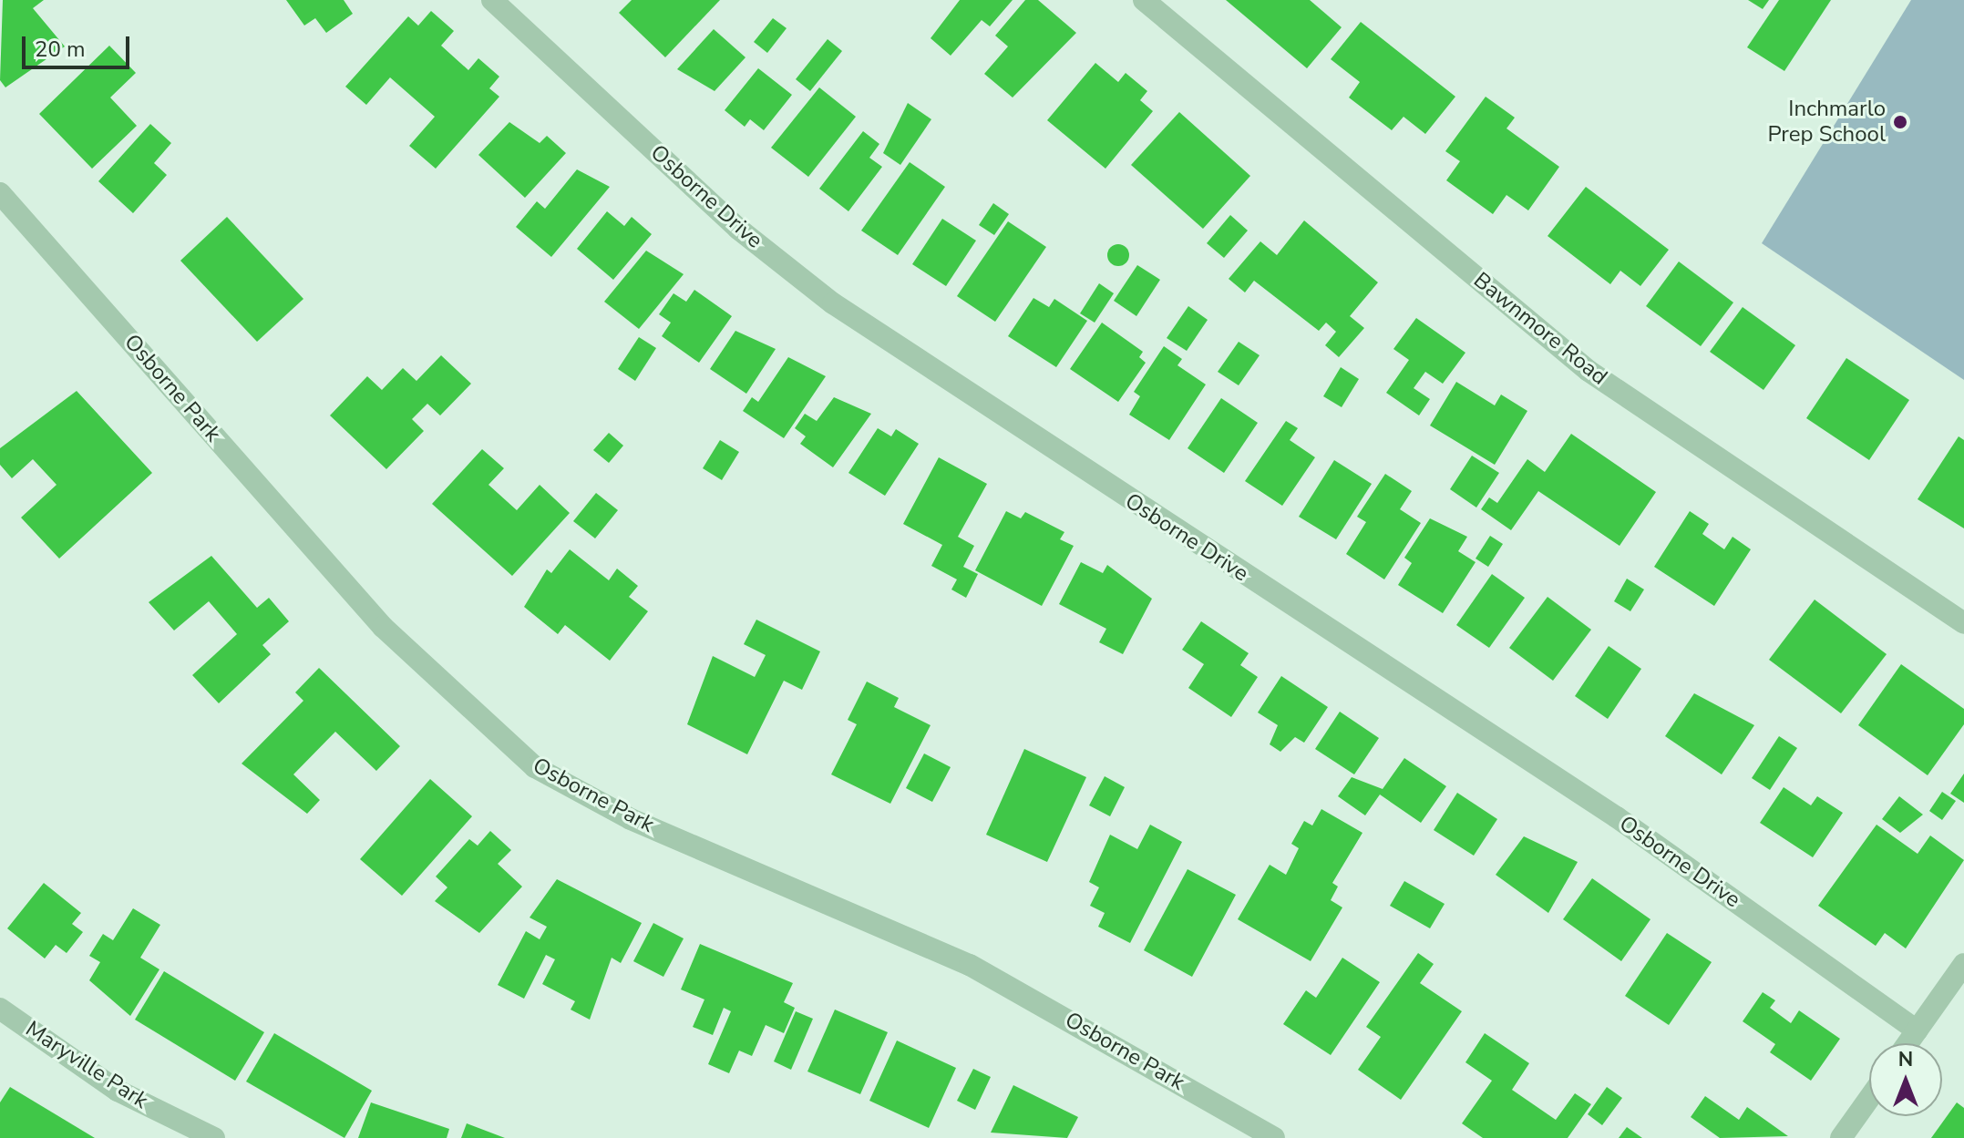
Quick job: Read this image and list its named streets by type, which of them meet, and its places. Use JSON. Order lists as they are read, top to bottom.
{
  "streets": {
    "street": [
      "Osborne Drive",
      "Bawnmore Road",
      "Osborne Park",
      "Maryville Park"
    ]
  },
  "places": ["Inchmarlo Prep School"],
  "scale_bar": "20 m",
  "north": "top"
}
